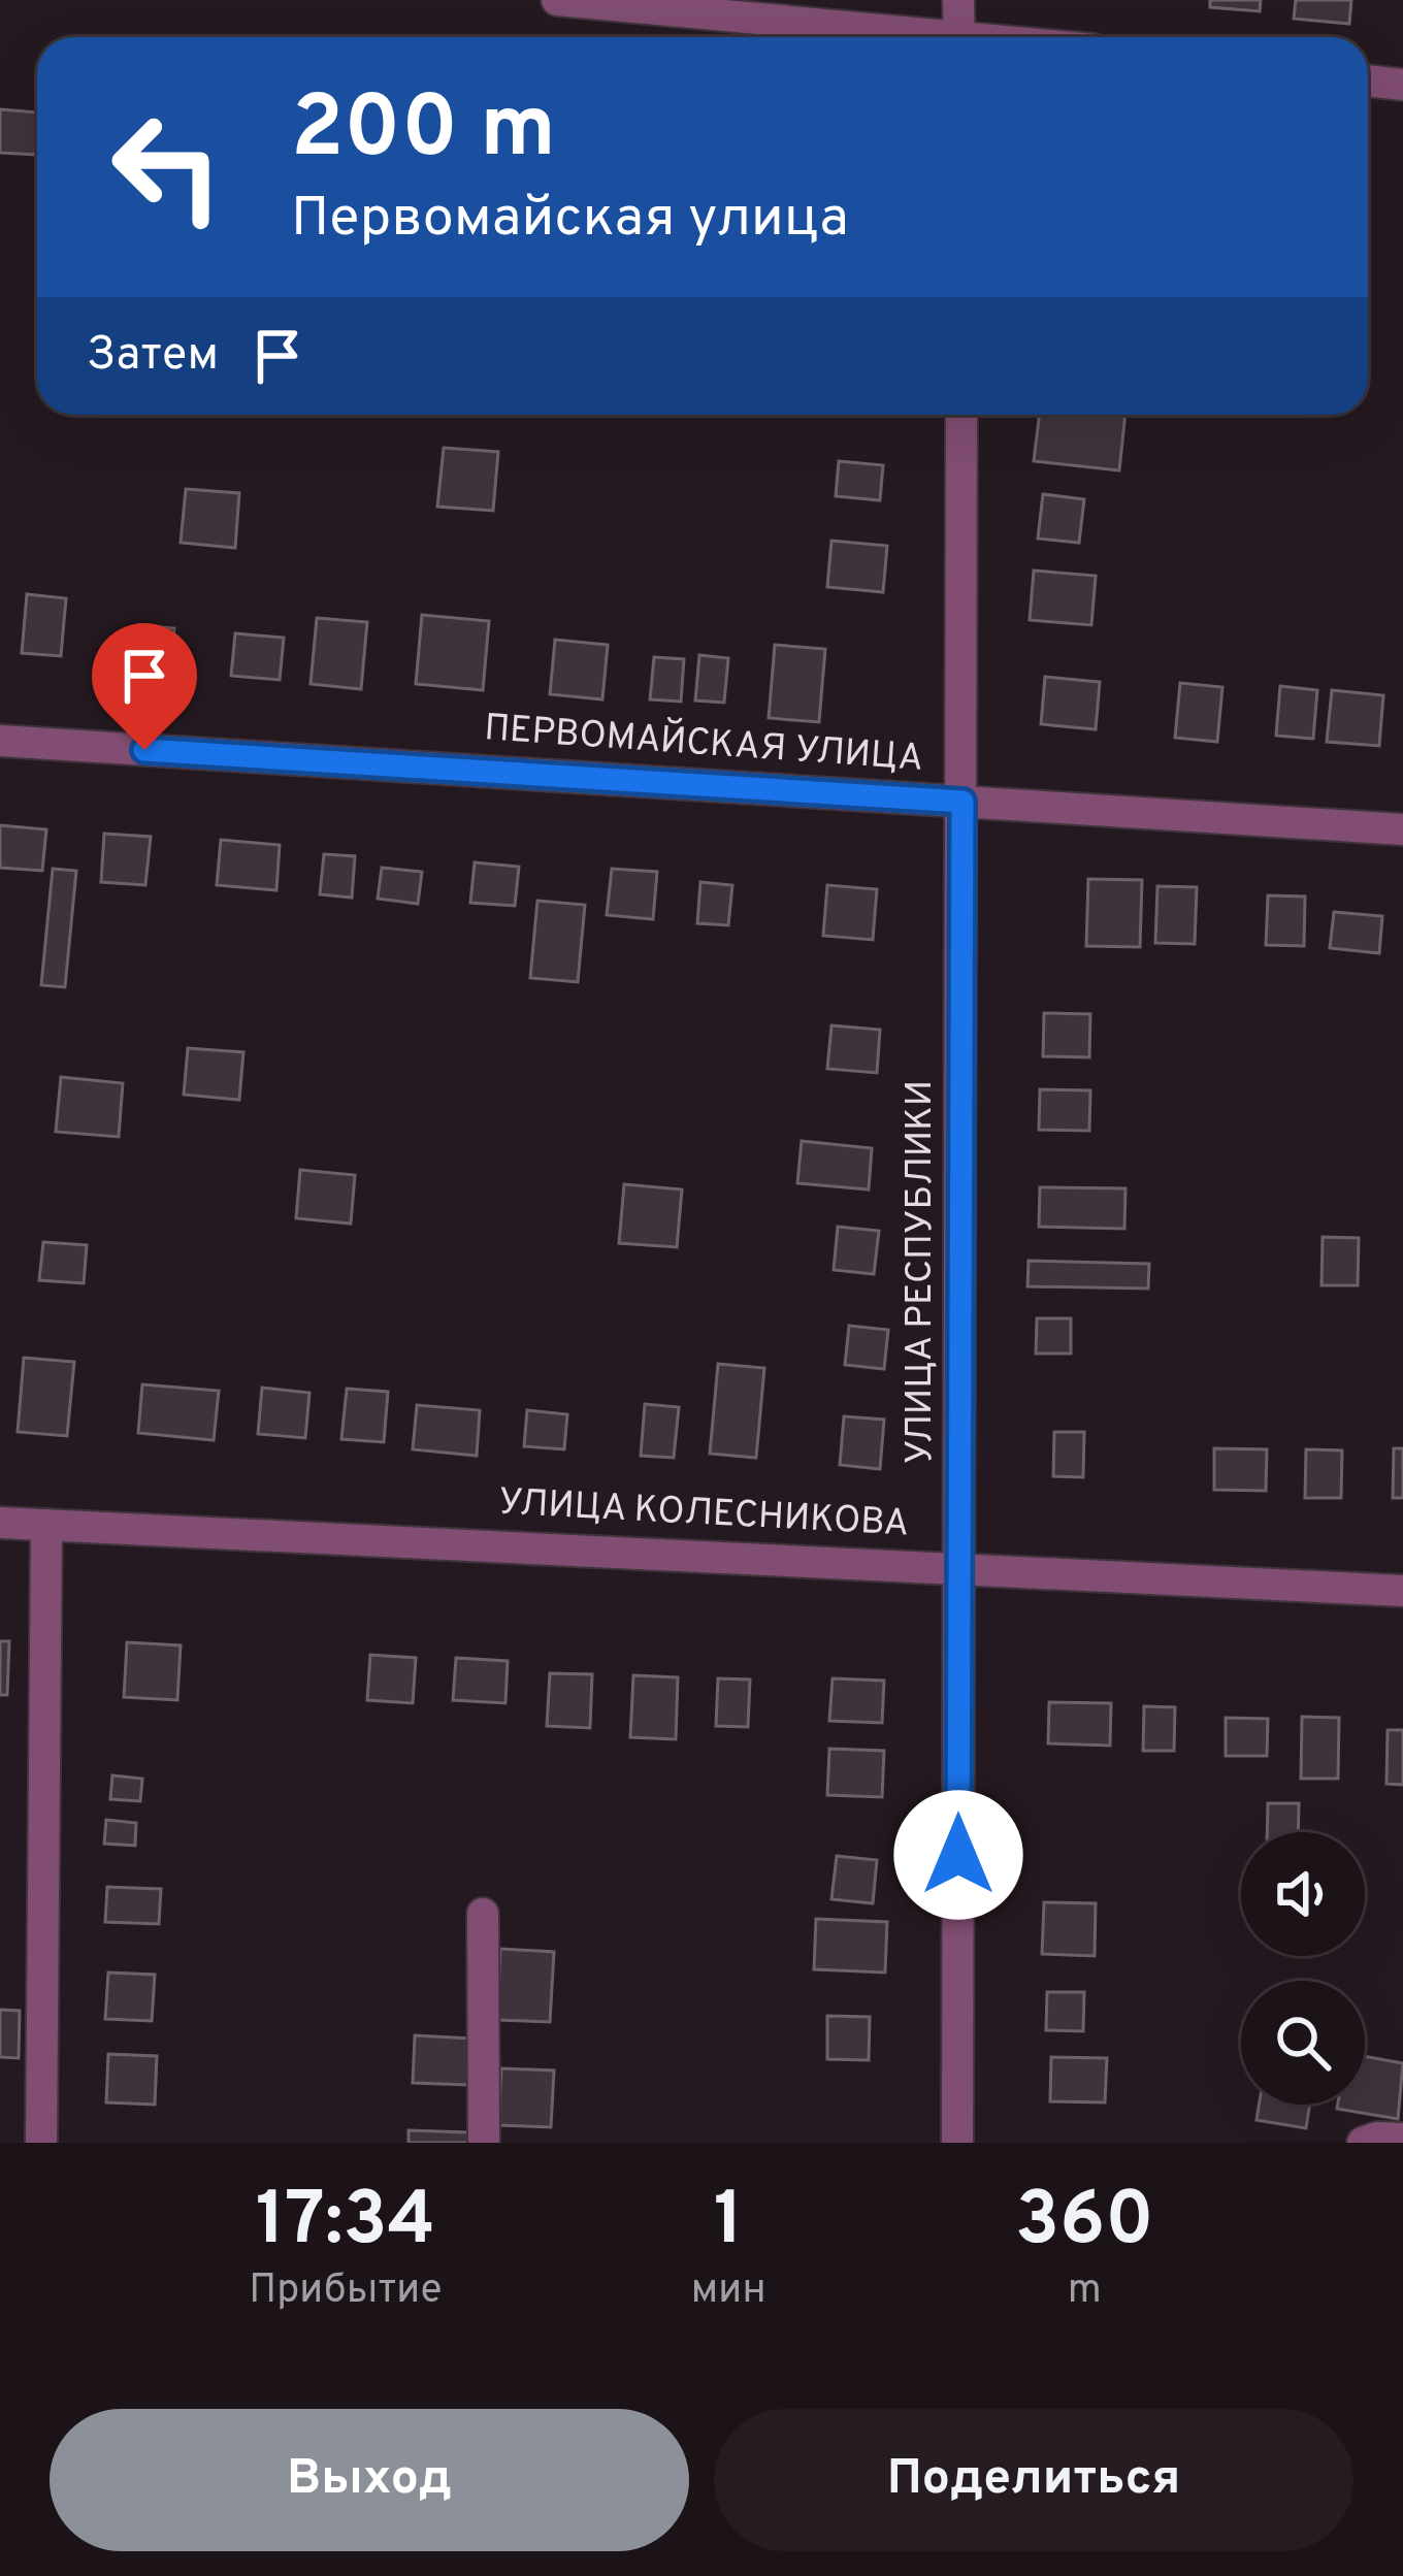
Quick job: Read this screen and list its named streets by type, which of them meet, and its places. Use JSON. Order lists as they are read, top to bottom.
{
  "streets": {
    "street": ["ПЕРВОМАЙСКАЯ УЛИЦА", "УЛИЦА РЕСПУБЛИКИ", "УЛИЦА КОЛЕСНИКОВА"]
  },
  "crossings": [
    ["ПЕРВОМАЙСКАЯ УЛИЦА", "УЛИЦА РЕСПУБЛИКИ"],
    ["УЛИЦА РЕСПУБЛИКИ", "УЛИЦА КОЛЕСНИКОВА"]
  ],
  "page": {
    "turn": ["200 m", "Первомайская улица"],
    "then": "Затем",
    "eta": [
      "17:34",
      "Прибытие",
      "1",
      "мин",
      "360",
      "m"
    ],
    "buttons": ["Выход", "Поделиться"]
  }
}
